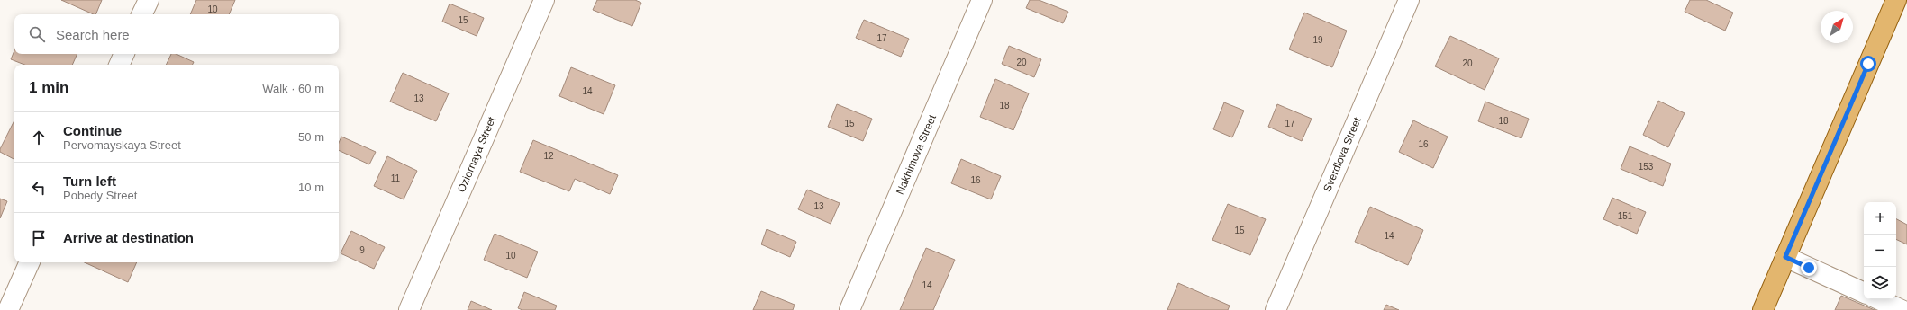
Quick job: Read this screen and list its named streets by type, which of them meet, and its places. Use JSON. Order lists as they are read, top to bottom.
{
  "streets": {
    "street": ["Oziornaya Street", "Nakhimova Street", "Sverdlova Street"]
  },
  "house_numbers": [
    "10",
    "15",
    "17",
    "19",
    "20",
    "20",
    "14",
    "13",
    "18",
    "18",
    "15",
    "17",
    "16",
    "12",
    "153",
    "11",
    "16",
    "13",
    "151",
    "15",
    "14",
    "9",
    "10",
    "14"
  ],
  "north": "top right",
  "page": {
    "search": "Search here",
    "heading": ["1 min", "Walk · 60 m"],
    "list": [
      ["Continue", "Pervomayskaya Street", "50 m"],
      ["Turn left", "Pobedy Street", "10 m"],
      "Arrive at destination"
    ],
    "map_buttons": ["+", "−"]
  }
}
